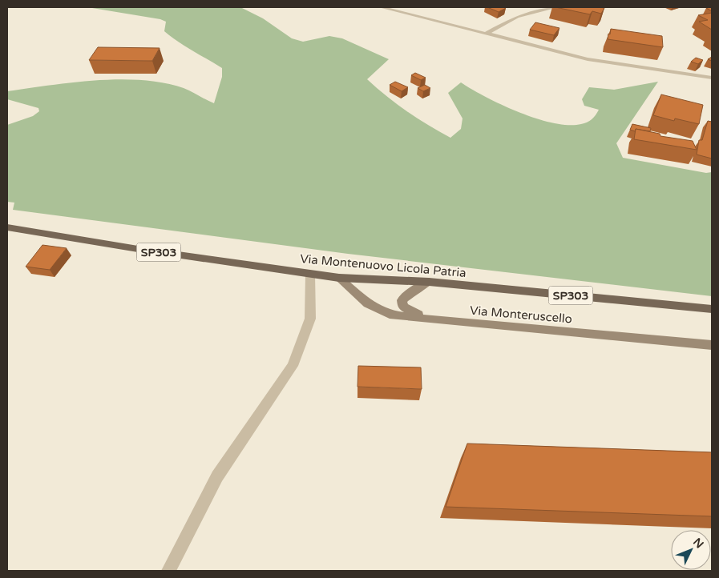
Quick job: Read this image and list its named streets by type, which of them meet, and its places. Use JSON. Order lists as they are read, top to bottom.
{
  "streets": {
    "main road": ["SP303", "Via Montenuovo Licola Patria"],
    "street": ["Via Monteruscello"]
  },
  "crossings": [
    ["Via Montenuovo Licola Patria", "Via Monteruscello"]
  ],
  "north": "top right"
}
